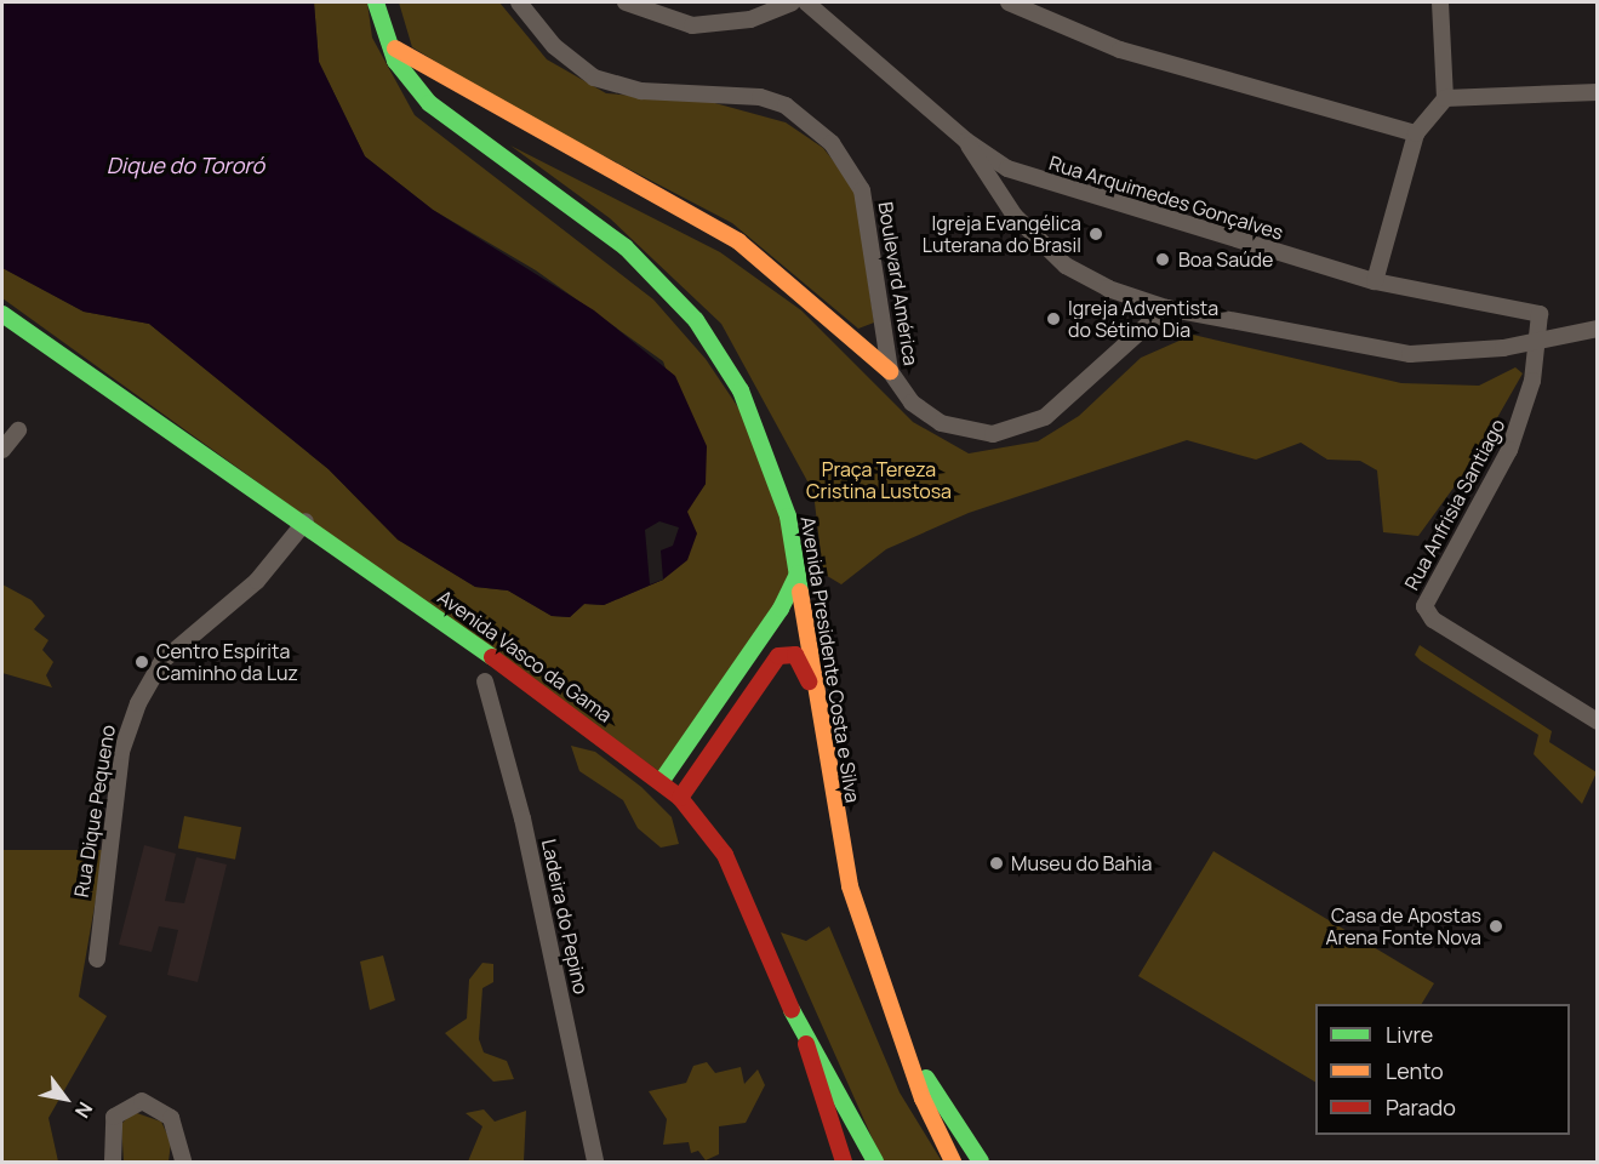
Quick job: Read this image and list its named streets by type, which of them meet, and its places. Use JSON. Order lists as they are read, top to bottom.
{
  "streets": {
    "main road": ["Avenida Vasco da Gama", "Avenida Presidente Costa e Silva"],
    "street": [
      "Rua Arquimedes Gonçalves",
      "Boulevard América",
      "Rua Anfrisia Santiago",
      "Rua Dique Pequeno",
      "Ladeira do Pepino"
    ]
  },
  "crossings": [
    ["Rua Arquimedes Gonçalves", "Rua Anfrisia Santiago"],
    ["Avenida Vasco da Gama", "Rua Dique Pequeno"]
  ],
  "water": ["Dique do Tororó"],
  "parks": ["Praça Tereza Cristina Lustosa"],
  "places": [
    "Igreja Evangélica Luterana do Brasil",
    "Boa Saúde",
    "Igreja Adventista do Sétimo Dia",
    "Centro Espírita Caminho da Luz",
    "Museu do Bahia",
    "Casa de Apostas Arena Fonte Nova"
  ],
  "legend": ["Livre", "Lento", "Parado"],
  "north": "bottom right"
}
